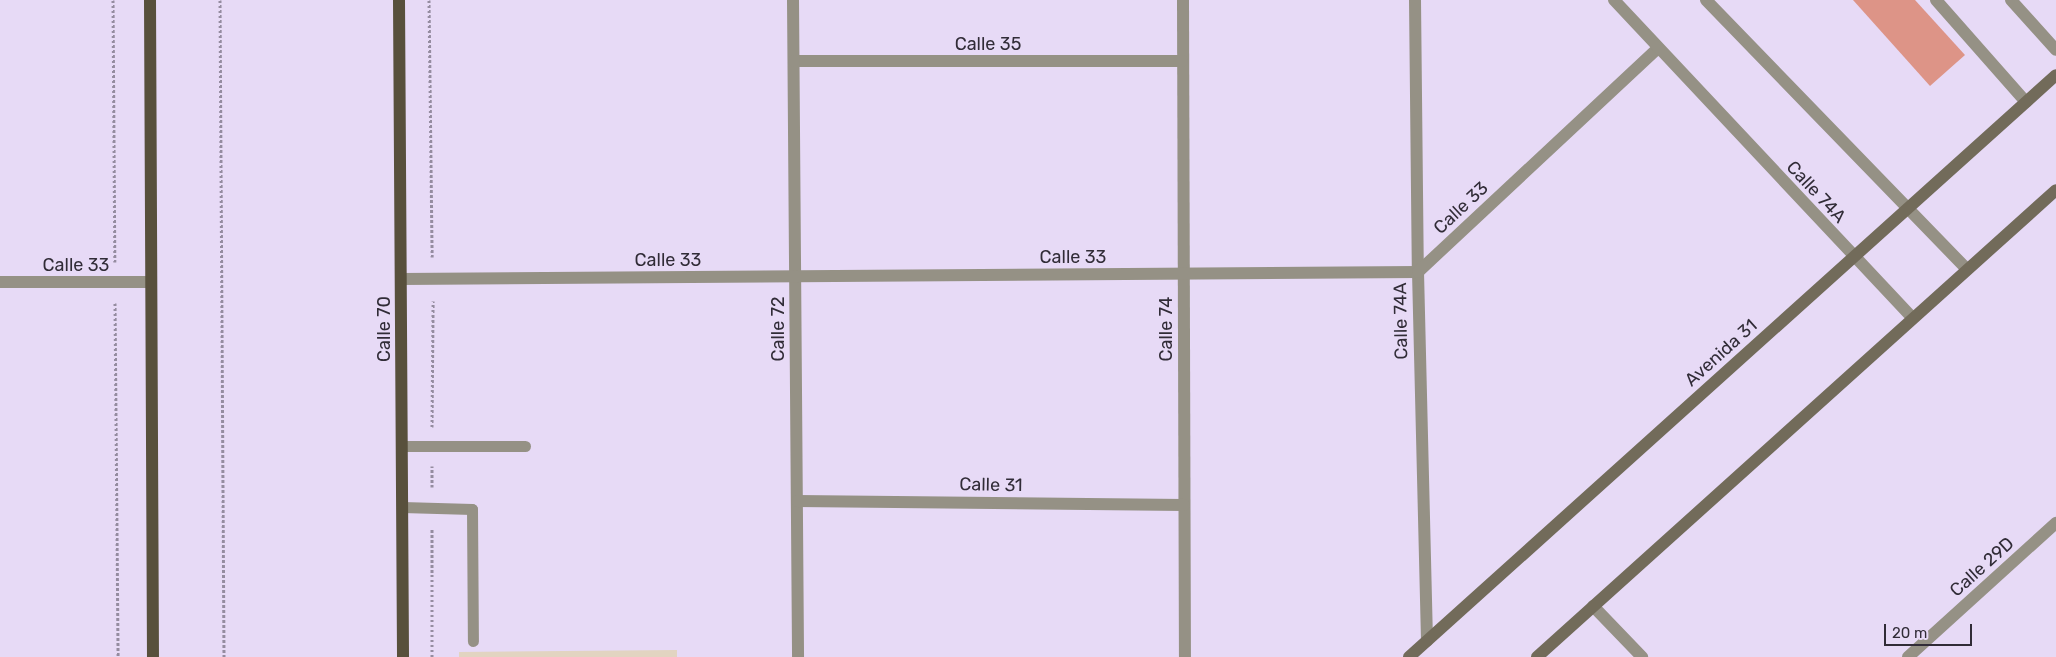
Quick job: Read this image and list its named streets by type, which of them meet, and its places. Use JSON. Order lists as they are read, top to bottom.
{
  "streets": {
    "main road": ["Calle 70", "Avenida 31"],
    "street": [
      "Calle 35",
      "Calle 74A",
      "Calle 33",
      "Calle 72",
      "Calle 74",
      "Calle 31",
      "Calle 29D"
    ]
  },
  "crossings": [
    ["Calle 35", "Calle 72"],
    ["Calle 35", "Calle 74"],
    ["Calle 74A", "Calle 33"],
    ["Calle 74A", "Avenida 31"],
    ["Calle 33", "Calle 70"],
    ["Calle 33", "Calle 72"],
    ["Calle 33", "Calle 74"],
    ["Calle 72", "Calle 31"],
    ["Calle 74", "Calle 31"]
  ],
  "scale_bar": "20 m"
}
